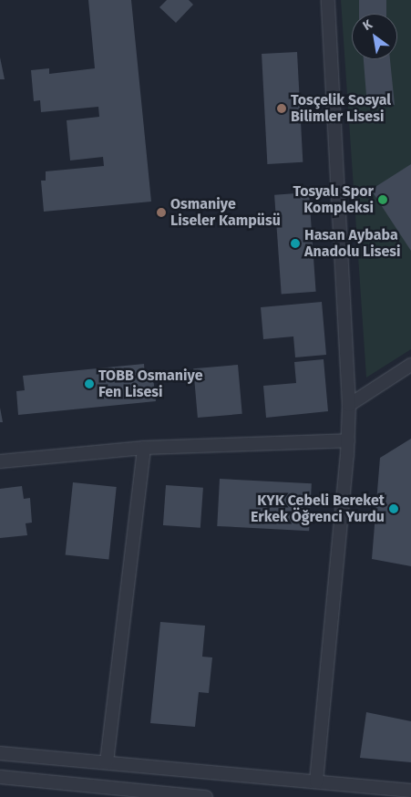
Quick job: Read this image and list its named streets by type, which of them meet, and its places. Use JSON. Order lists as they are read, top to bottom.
{
  "places": [
    "Tosçelik Sosyal Bilimler Lisesi",
    "Tosyalı Spor Kompleksi",
    "Osmaniye Liseler Kampüsü",
    "Hasan Aybaba Anadolu Lisesi",
    "TOBB Osmaniye Fen Lisesi",
    "KYK Cebeli Bereket Erkek Öğrenci Yurdu"
  ],
  "north": "top left"
}
